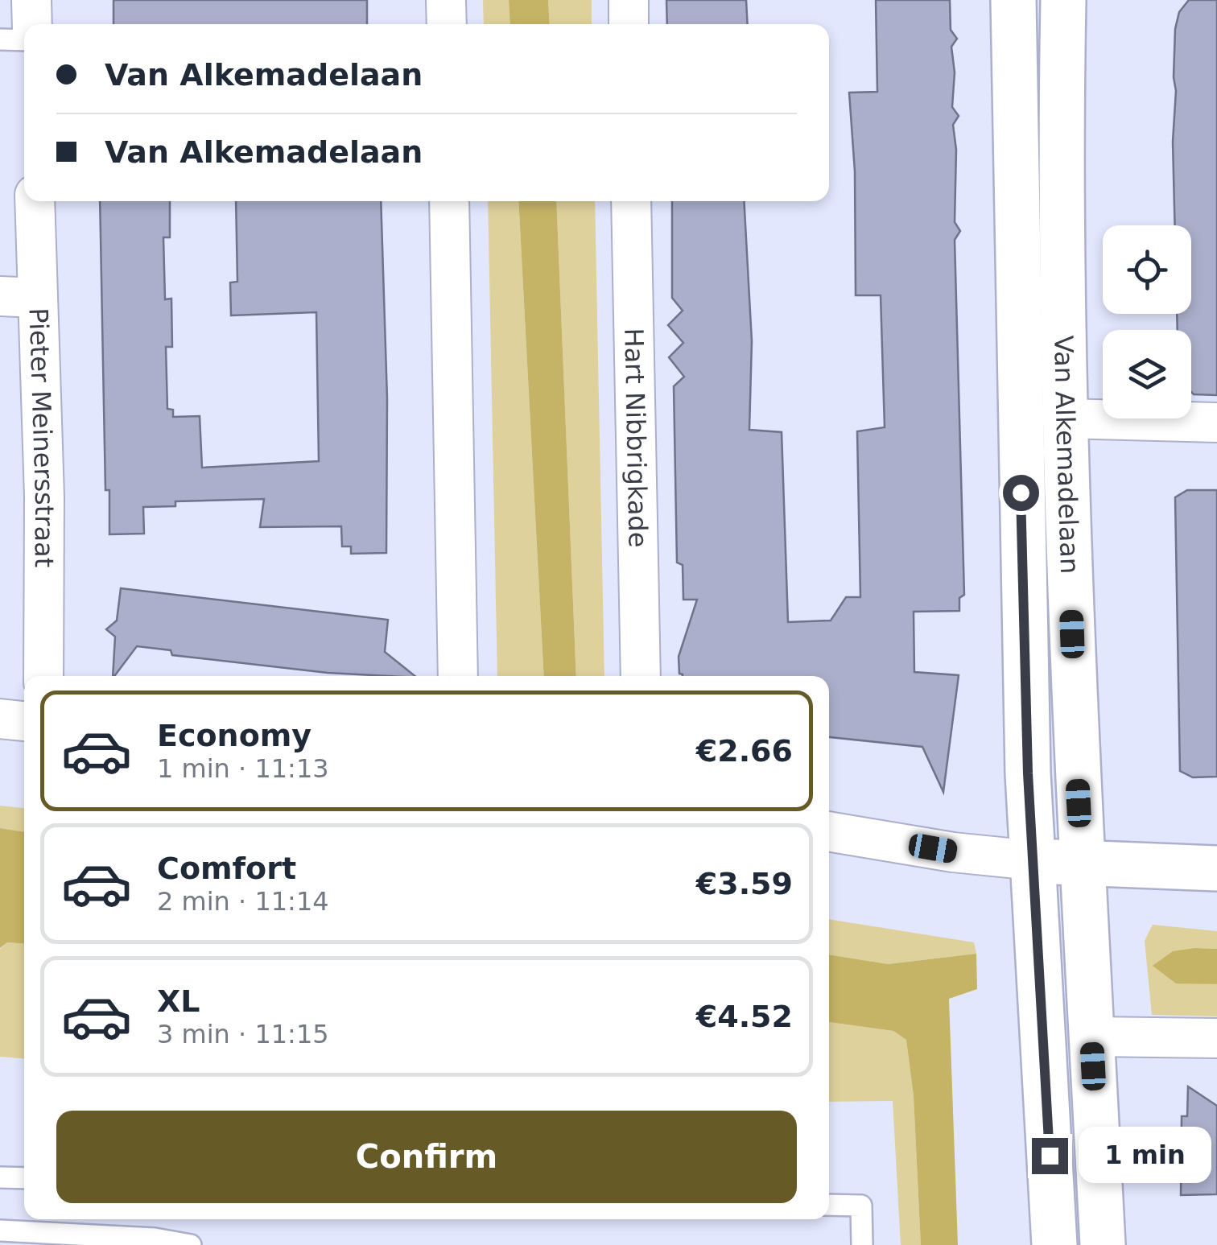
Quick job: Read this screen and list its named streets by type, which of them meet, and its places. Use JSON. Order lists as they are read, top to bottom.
{
  "streets": {
    "main road": ["Van Alkemadelaan"],
    "street": ["Pieter Meinersstraat", "Hart Nibbrigkade"]
  },
  "page": {
    "banner": ["Van Alkemadelaan", "Van Alkemadelaan"],
    "list": [
      {
        "name": "Economy",
        "note": "1 min · 11:13",
        "value": "€2.66"
      },
      {
        "name": "Comfort",
        "note": "2 min · 11:14",
        "value": "€3.59"
      },
      {
        "name": "XL",
        "note": "3 min · 11:15",
        "value": "€4.52"
      }
    ],
    "buttons": "Confirm",
    "bubble": "1 min"
  }
}
